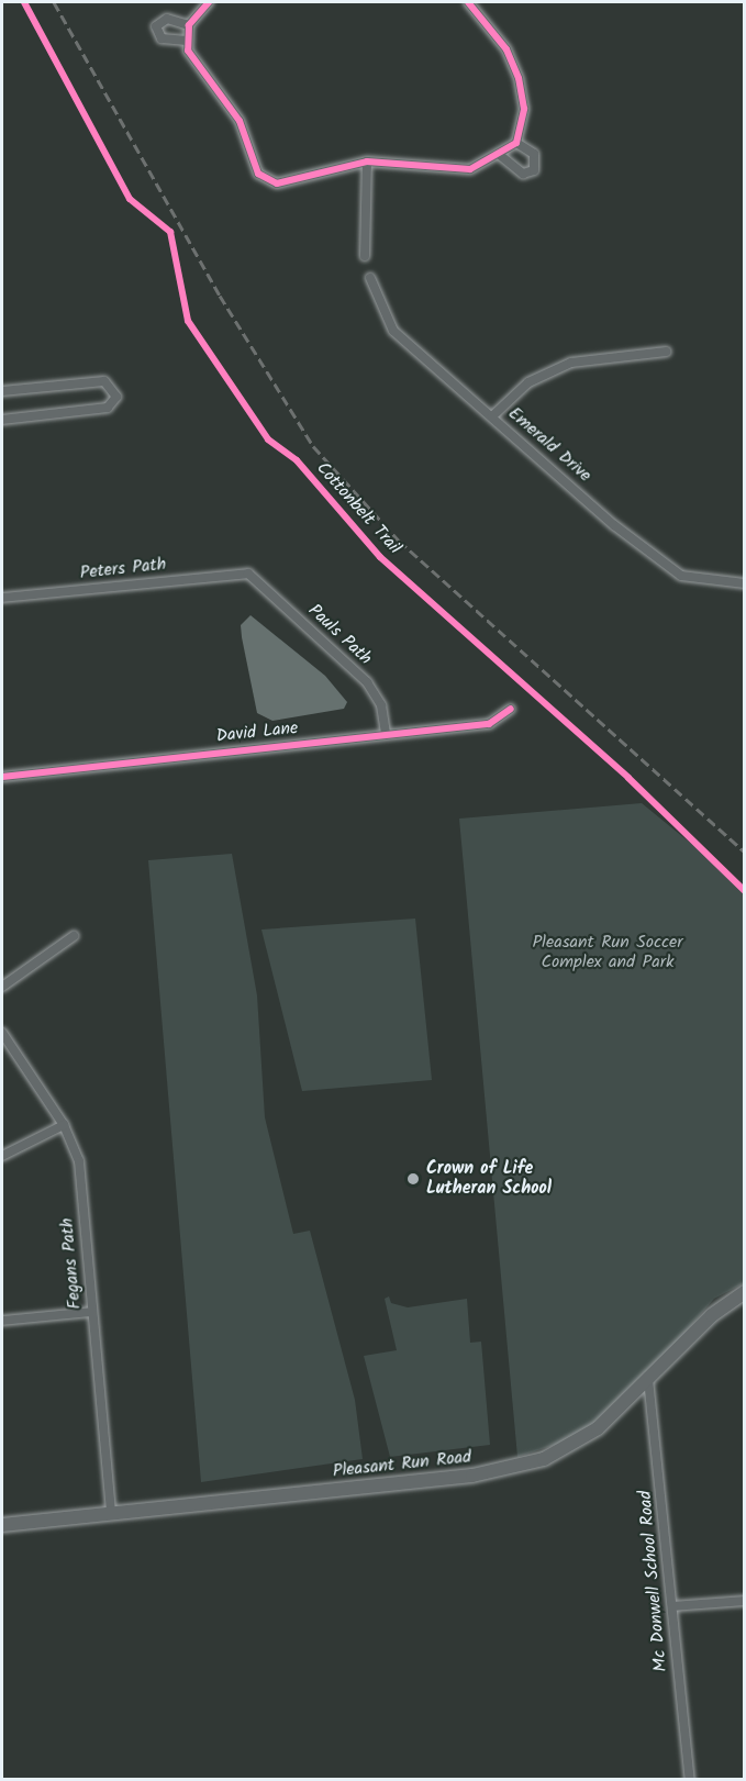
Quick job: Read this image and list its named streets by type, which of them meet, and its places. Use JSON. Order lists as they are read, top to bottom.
{
  "streets": {
    "main road": ["Pleasant Run Road"],
    "street": [
      "Emerald Drive",
      "Peters Path",
      "Pauls Path",
      "David Lane",
      "Fegans Path",
      "Mc Donwell School Road"
    ],
    "cycle path": ["Cottonbelt Trail"]
  },
  "crossings": [
    ["Peters Path", "Pauls Path"],
    ["Pauls Path", "David Lane"],
    ["Fegans Path", "Pleasant Run Road"],
    ["Pleasant Run Road", "Mc Donwell School Road"]
  ],
  "parks": ["Pleasant Run Soccer Complex and Park"],
  "places": ["Crown of Life Lutheran School"]
}
